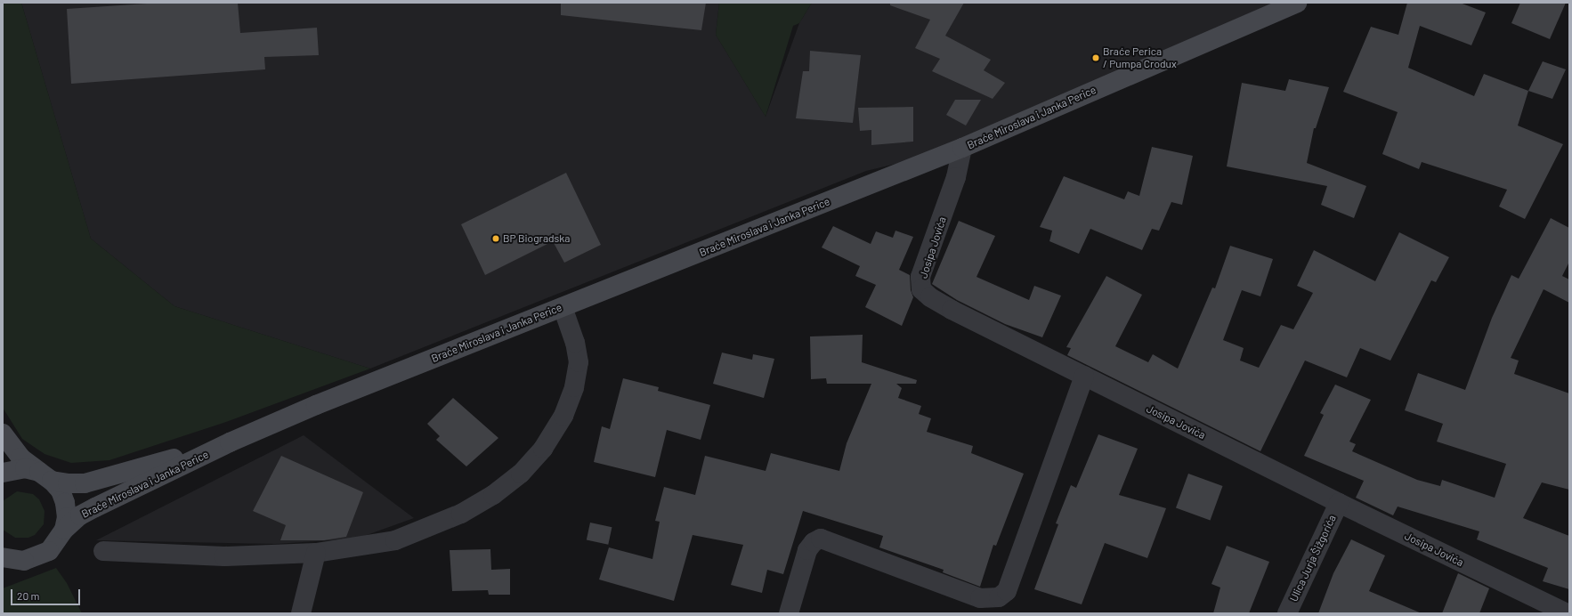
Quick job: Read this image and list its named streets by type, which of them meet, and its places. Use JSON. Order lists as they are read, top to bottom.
{
  "streets": {
    "main road": ["Braće Miroslava i Janka Perice"],
    "street": ["Josipa Jovića", "Ulica Jurja Šižgorića"]
  },
  "crossings": [
    ["Braće Miroslava i Janka Perice", "Josipa Jovića"],
    ["Josipa Jovića", "Ulica Jurja Šižgorića"]
  ],
  "places": ["Braće Perica / Pumpa Crodux", "BP Biogradska"],
  "scale_bar": "20 m"
}
